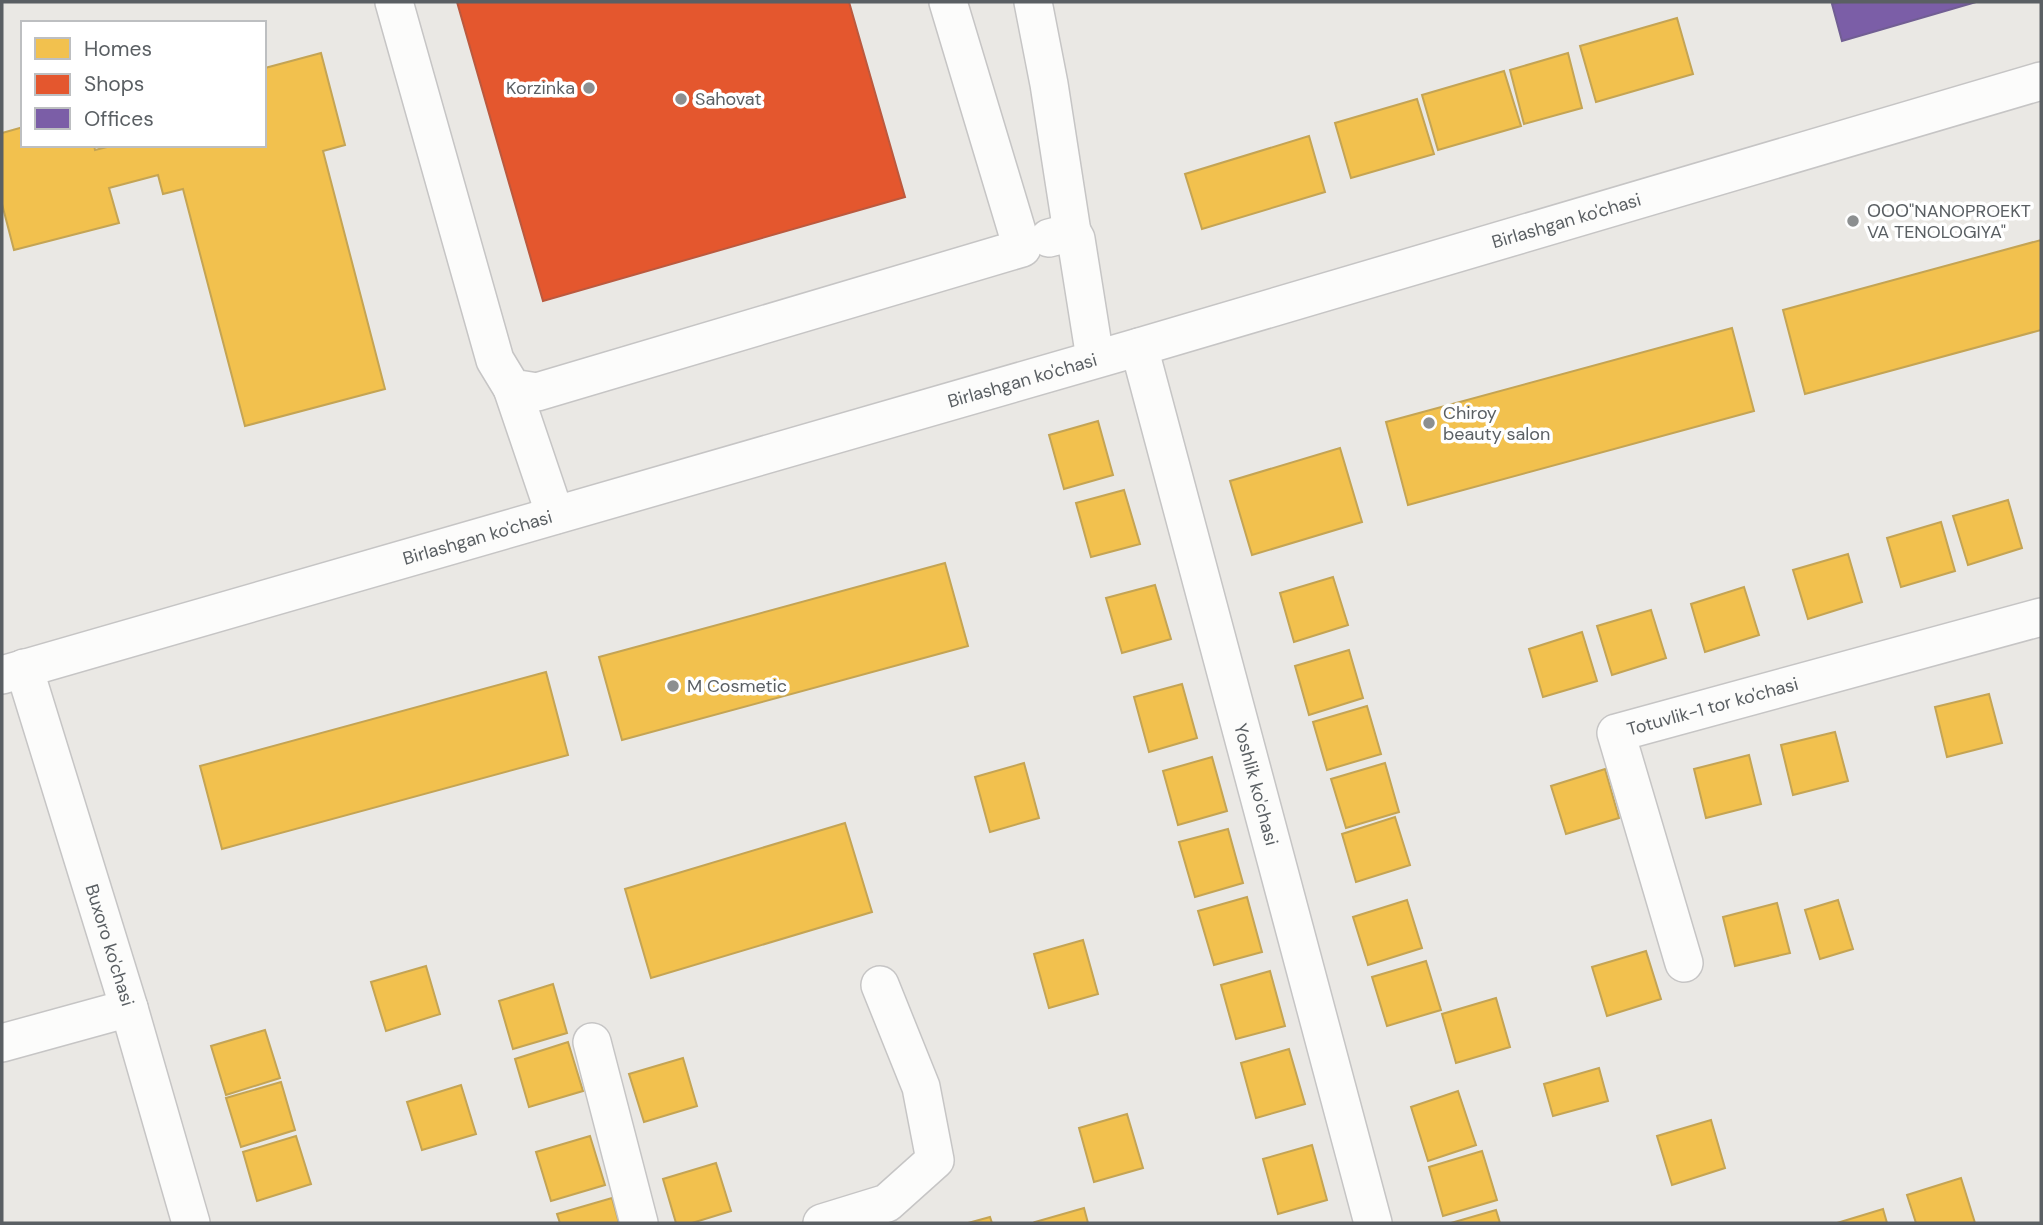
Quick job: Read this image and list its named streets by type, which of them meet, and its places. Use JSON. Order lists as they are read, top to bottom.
{
  "streets": {
    "street": [
      "Birlashgan ko'chasi",
      "Totuvlik-1 tor ko'chasi",
      "Yoshlik ko'chasi",
      "Buxoro ko'chasi"
    ]
  },
  "crossings": [
    ["Birlashgan ko'chasi", "Yoshlik ko'chasi"],
    ["Birlashgan ko'chasi", "Buxoro ko'chasi"]
  ],
  "places": [
    "Korzinka",
    "Sahovat",
    "ООО\"NANOPROEKT VA TENOLOGIYA\"",
    "Chiroy beauty salon",
    "M Cosmetic"
  ],
  "legend": ["Homes", "Shops", "Offices"]
}
